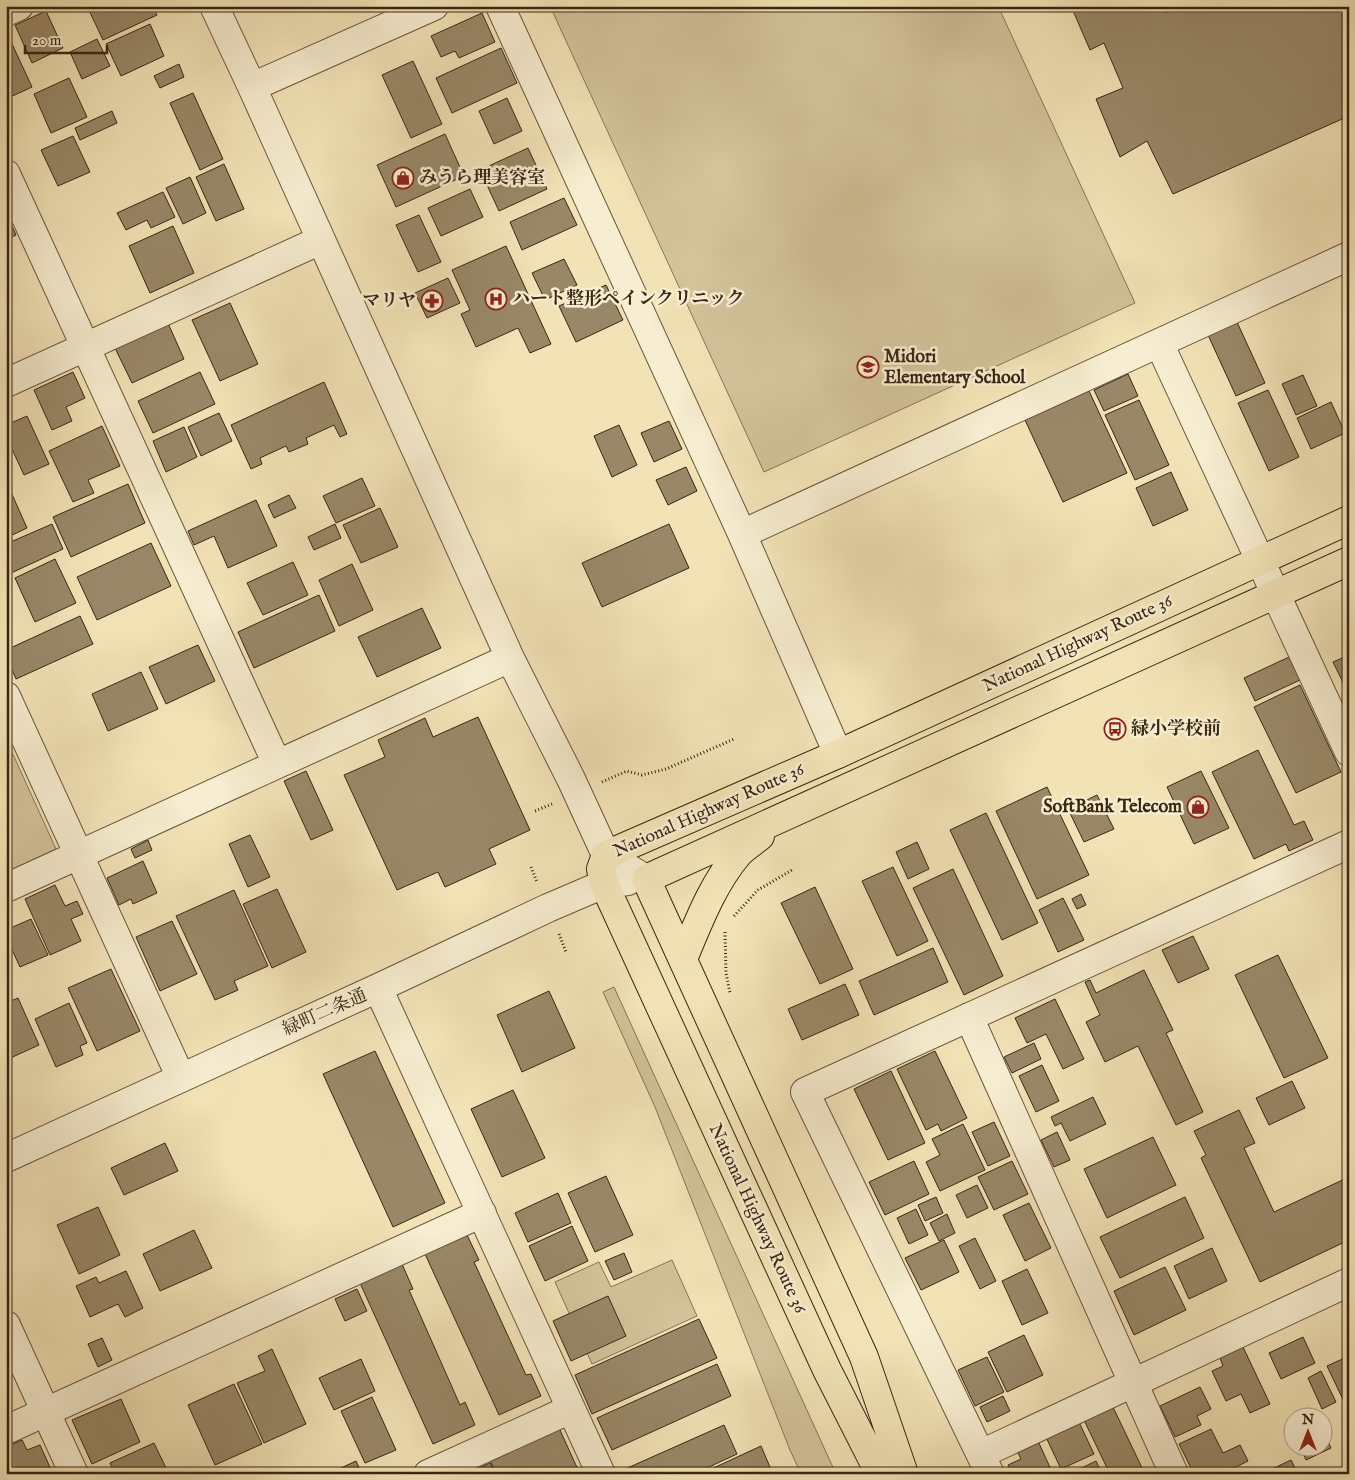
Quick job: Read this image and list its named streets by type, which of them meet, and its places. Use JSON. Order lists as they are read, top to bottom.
{
  "streets": {
    "highway": ["National Highway Route 36"],
    "street": ["緑町二条通"]
  },
  "crossings": [
    ["National Highway Route 36", "緑町二条通"]
  ],
  "places": {
    "shop": ["みうら理美容室", "SoftBank Telecom"],
    "hospital": ["ハート整形ペインクリニック"],
    "pharmacy": ["マリヤ"],
    "school or university": ["Midori Elementary School"],
    "bus stop": ["緑小学校前"]
  },
  "scale_bar": "20 m",
  "north": "top"
}
